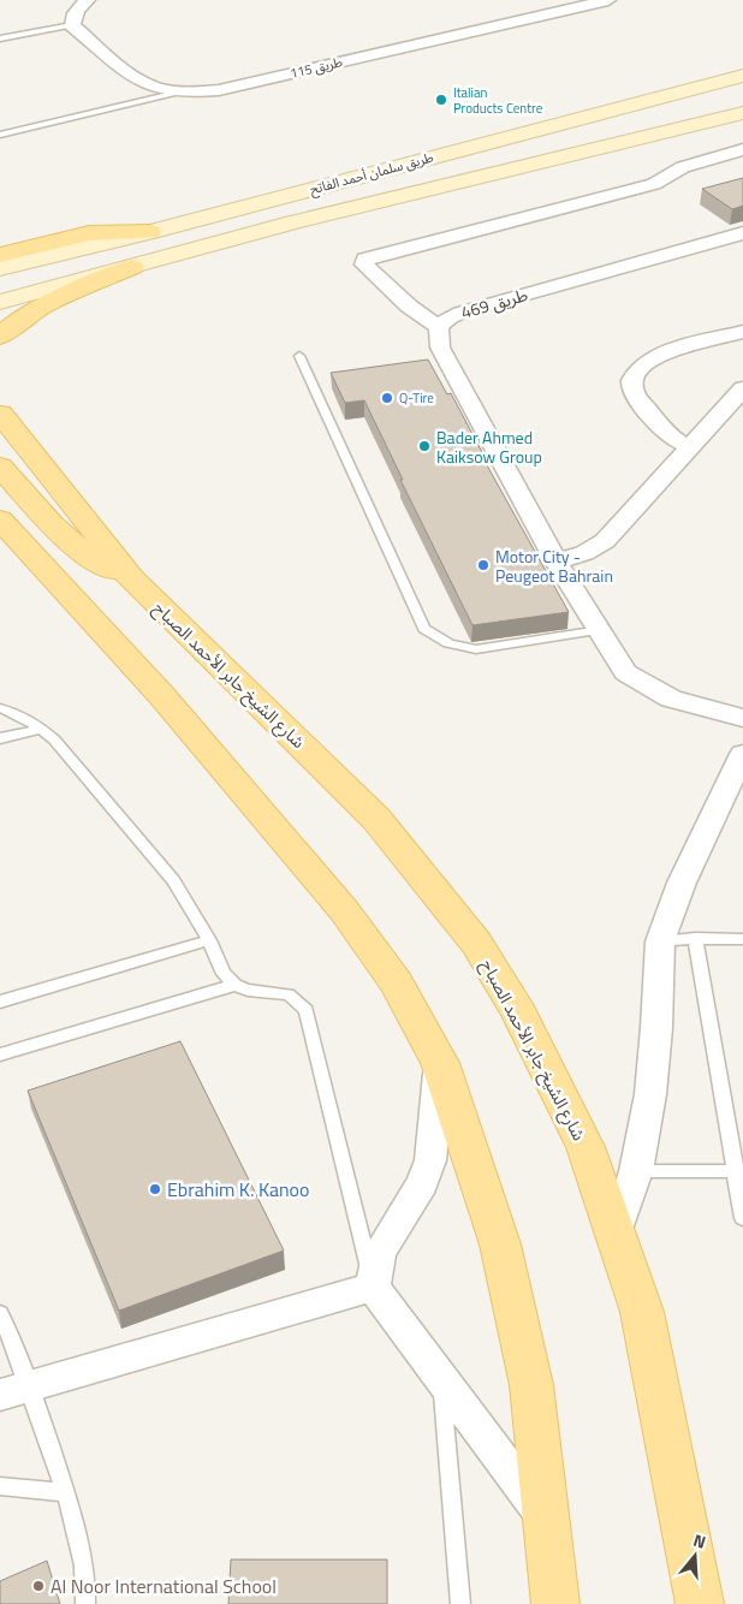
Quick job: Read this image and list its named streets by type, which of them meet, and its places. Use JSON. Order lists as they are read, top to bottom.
{
  "streets": {
    "main road": ["شارع الشيخ جابر الأحمد الصباح"],
    "street": ["طريق 115", "طريق سلمان أحمد الفاتح", "طريق 469"]
  },
  "places": [
    "Italian Products Centre",
    "Q-Tire",
    "Bader Ahmed Kaiksow Group",
    "Motor City - Peugeot Bahrain",
    "Ebrahim K. Kanoo",
    "Al Noor International School"
  ],
  "north": "top"
}
